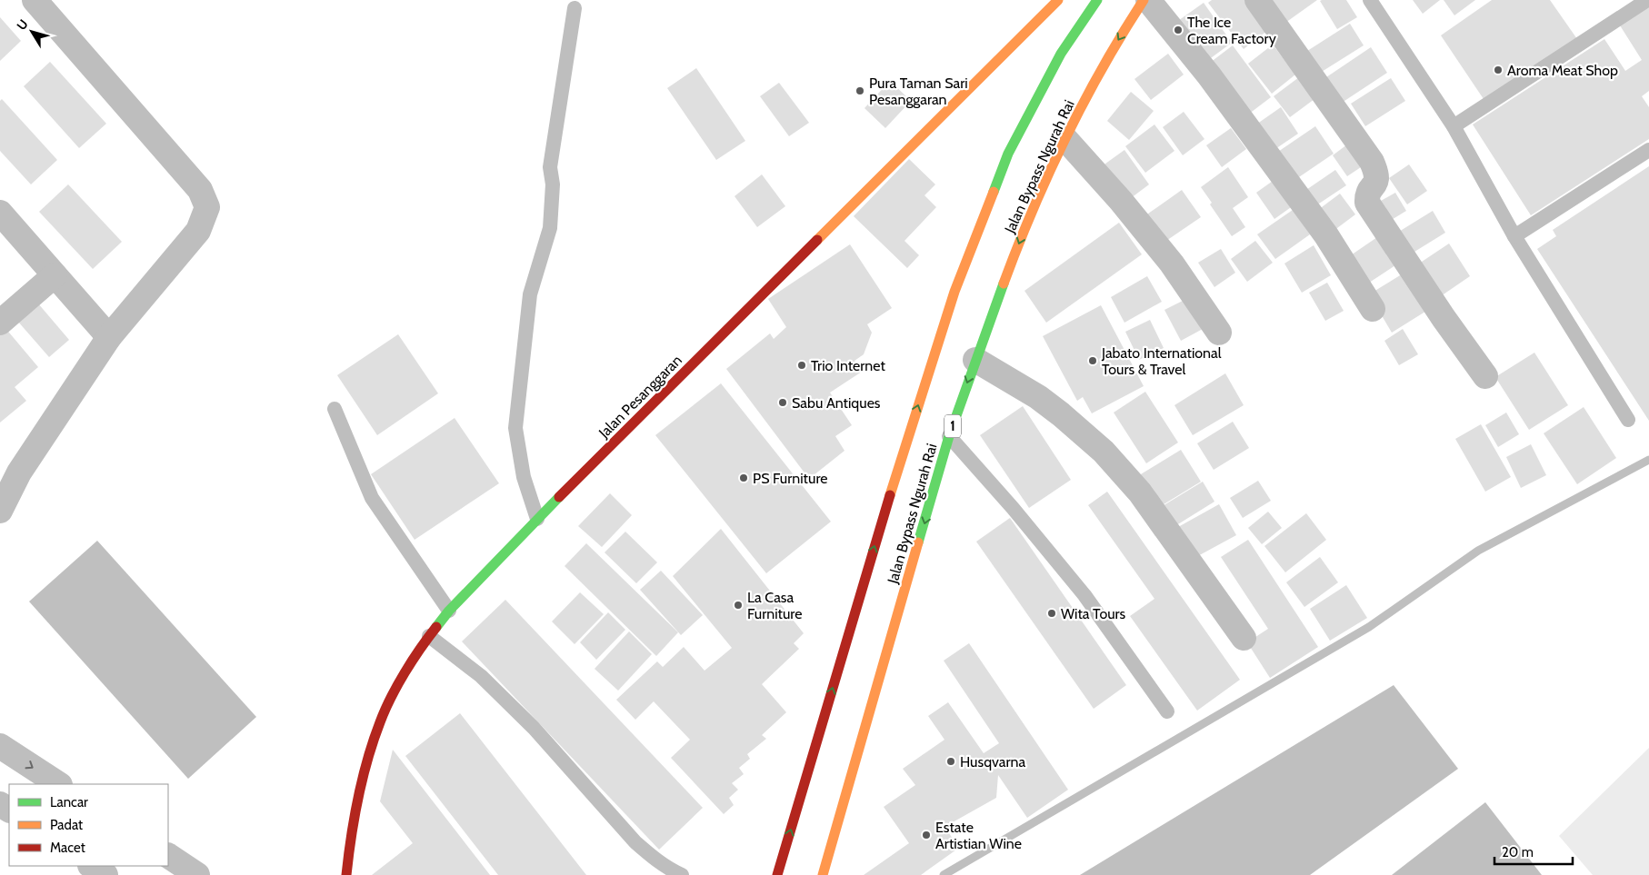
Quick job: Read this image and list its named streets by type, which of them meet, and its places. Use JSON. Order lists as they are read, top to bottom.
{
  "streets": {
    "main road": ["Jalan Bypass Ngurah Rai", "Jalan Pesanggaran", "1"]
  },
  "places": [
    "The Ice Cream Factory",
    "Aroma Meat Shop",
    "Pura Taman Sari Pesanggaran",
    "Jabato International Tours & Travel",
    "Trio Internet",
    "Sabu Antiques",
    "PS Furniture",
    "La Casa Furniture",
    "Wita Tours",
    "Husqvarna",
    "Estate Artistian Wine"
  ],
  "legend": ["Lancar", "Padat", "Macet"],
  "scale_bar": "20 m",
  "north": "top left"
}
